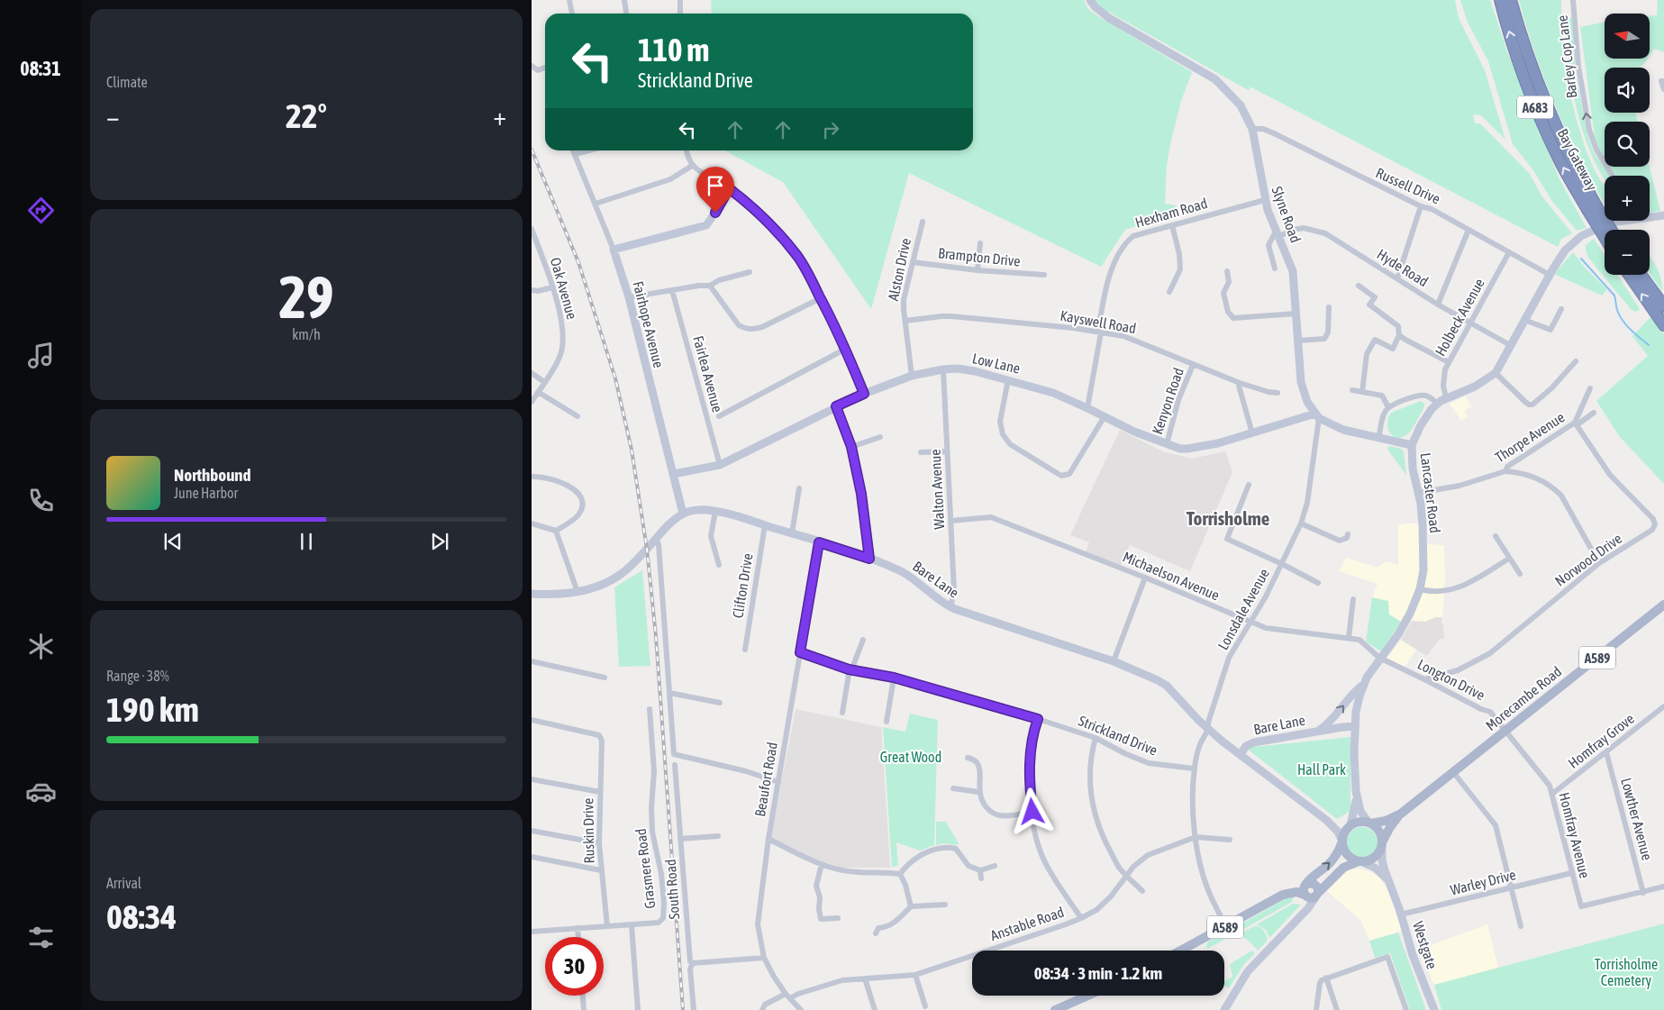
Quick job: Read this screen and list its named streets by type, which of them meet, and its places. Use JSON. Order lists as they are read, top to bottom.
{
  "streets": {
    "highway": ["A683", "Bay Gateway"],
    "main road": ["A589", "Morecambe Road"],
    "street": [
      "Barley Cop Lane",
      "Russell Drive",
      "Hexham Road",
      "Slyne Road",
      "Brampton Drive",
      "Hyde Road",
      "Alston Drive",
      "Oak Avenue",
      "Holbeck Avenue",
      "Kayswell Road",
      "Fairhope Avenue",
      "Low Lane",
      "Fairlea Avenue",
      "Kenyon Road",
      "Thorpe Avenue",
      "Walton Avenue",
      "Lancaster Road",
      "Norwood Drive",
      "Michaelson Avenue",
      "Bare Lane",
      "Clifton Drive",
      "Lonsdale Avenue",
      "Longton Drive",
      "Strickland Drive",
      "Homfray Grove",
      "Beaufort Road",
      "Lowther Avenue",
      "Ruskin Drive",
      "Homfray Avenue",
      "Grasmere Road",
      "Warley Drive",
      "South Road",
      "Anstable Road",
      "Westgate"
    ]
  },
  "crossings": [
    ["Russell Drive", "Slyne Road"],
    ["Russell Drive", "Holbeck Avenue"],
    ["Hexham Road", "Slyne Road"],
    ["Hexham Road", "Kayswell Road"],
    ["Hexham Road", "Low Lane"],
    ["Slyne Road", "Hyde Road"],
    ["Slyne Road", "Low Lane"],
    ["Slyne Road", "Lonsdale Avenue"],
    ["Brampton Drive", "Alston Drive"],
    ["Hyde Road", "Holbeck Avenue"],
    ["Alston Drive", "Kayswell Road"],
    ["Alston Drive", "Low Lane"],
    ["Holbeck Avenue", "Lancaster Road"],
    ["Kayswell Road", "Kenyon Road"],
    ["Fairhope Avenue", "Low Lane"],
    ["Fairhope Avenue", "Bare Lane"],
    ["Low Lane", "Fairlea Avenue"],
    ["Low Lane", "Kenyon Road"],
    ["Low Lane", "Walton Avenue"],
    ["Low Lane", "Lonsdale Avenue"],
    ["Thorpe Avenue", "Lancaster Road"],
    ["Thorpe Avenue", "Norwood Drive"],
    ["Walton Avenue", "Michaelson Avenue"],
    ["Walton Avenue", "Bare Lane"],
    ["Lancaster Road", "Michaelson Avenue"],
    ["Lancaster Road", "Bare Lane"],
    ["Lancaster Road", "A589"],
    ["Lancaster Road", "Longton Drive"],
    ["Lancaster Road", "Morecambe Road"],
    ["Lancaster Road", "Westgate"],
    ["Norwood Drive", "Longton Drive"],
    ["Michaelson Avenue", "Lonsdale Avenue"],
    ["Michaelson Avenue", "Longton Drive"],
    ["Bare Lane", "Clifton Drive"],
    ["Bare Lane", "Lonsdale Avenue"],
    ["Bare Lane", "Beaufort Road"],
    ["A589", "Morecambe Road"],
    ["A589", "Westgate"],
    ["Longton Drive", "Morecambe Road"],
    ["Longton Drive", "Homfray Avenue"],
    ["Morecambe Road", "Homfray Avenue"],
    ["Morecambe Road", "Westgate"],
    ["Strickland Drive", "Beaufort Road"],
    ["Homfray Grove", "Lowther Avenue"],
    ["Homfray Grove", "Homfray Avenue"],
    ["Beaufort Road", "Anstable Road"],
    ["Lowther Avenue", "Homfray Avenue"],
    ["Ruskin Drive", "Grasmere Road"],
    ["Homfray Avenue", "Warley Drive"],
    ["Warley Drive", "Westgate"]
  ],
  "one_way": ["Barley Cop Lane"],
  "districts": ["Torrisholme"],
  "parks": ["Great Wood", "Hall Park", "Torrisholme Cemetery"],
  "north": "left",
  "page": {
    "tabs": "08:31",
    "tile": [
      "Climate",
      ["29", "km/h"],
      ["Range · 38%", "190 km"],
      ["Arrival", "08:34"]
    ],
    "map_buttons": ["+", "−"],
    "turn": ["110 m", "Strickland Drive"],
    "heat": ["−", "22°", "+"],
    "song": ["Northbound", "June Harbor"],
    "limit": "30",
    "trip": "08:34 · 3 min · 1.2 km"
  }
}
